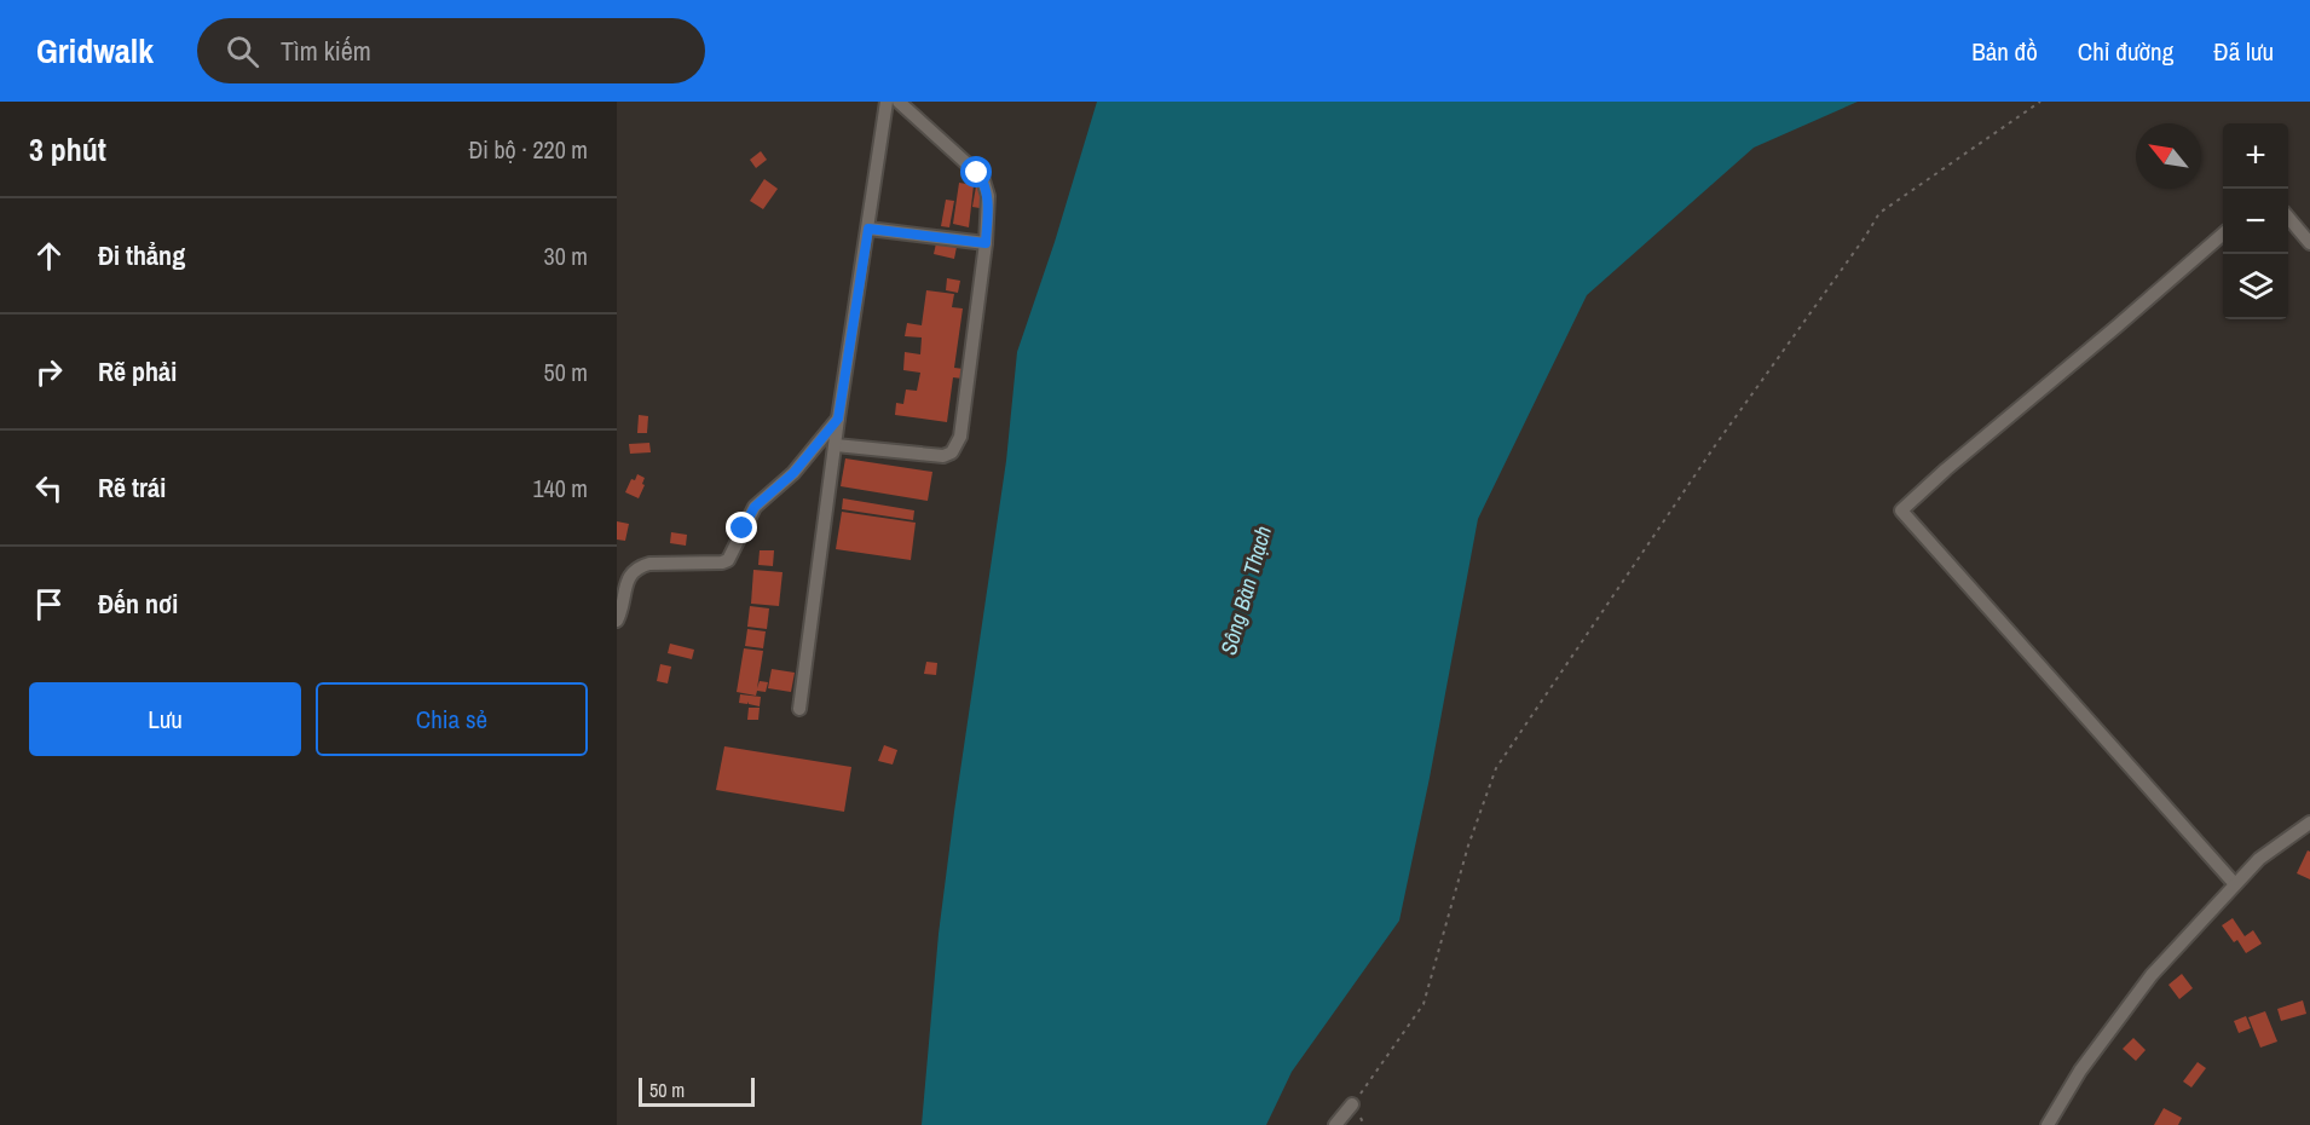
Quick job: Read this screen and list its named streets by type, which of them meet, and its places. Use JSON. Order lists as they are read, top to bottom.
{
  "water": ["Sông Bàn Thạch"],
  "scale_bar": "50 m",
  "north": "top left",
  "page": {
    "header": "Gridwalk",
    "search": "Tìm kiếm",
    "nav": ["Bản đồ", "Chỉ đường", "Đã lưu"],
    "heading": ["3 phút", "Đi bộ · 220 m"],
    "map_buttons": ["+", "−"],
    "list": [
      ["Đi thẳng", "30 m"],
      ["Rẽ phải", "50 m"],
      ["Rẽ trái", "140 m"],
      "Đến nơi"
    ],
    "buttons": ["Lưu", "Chia sẻ"],
    "scale": "50 m"
  }
}
